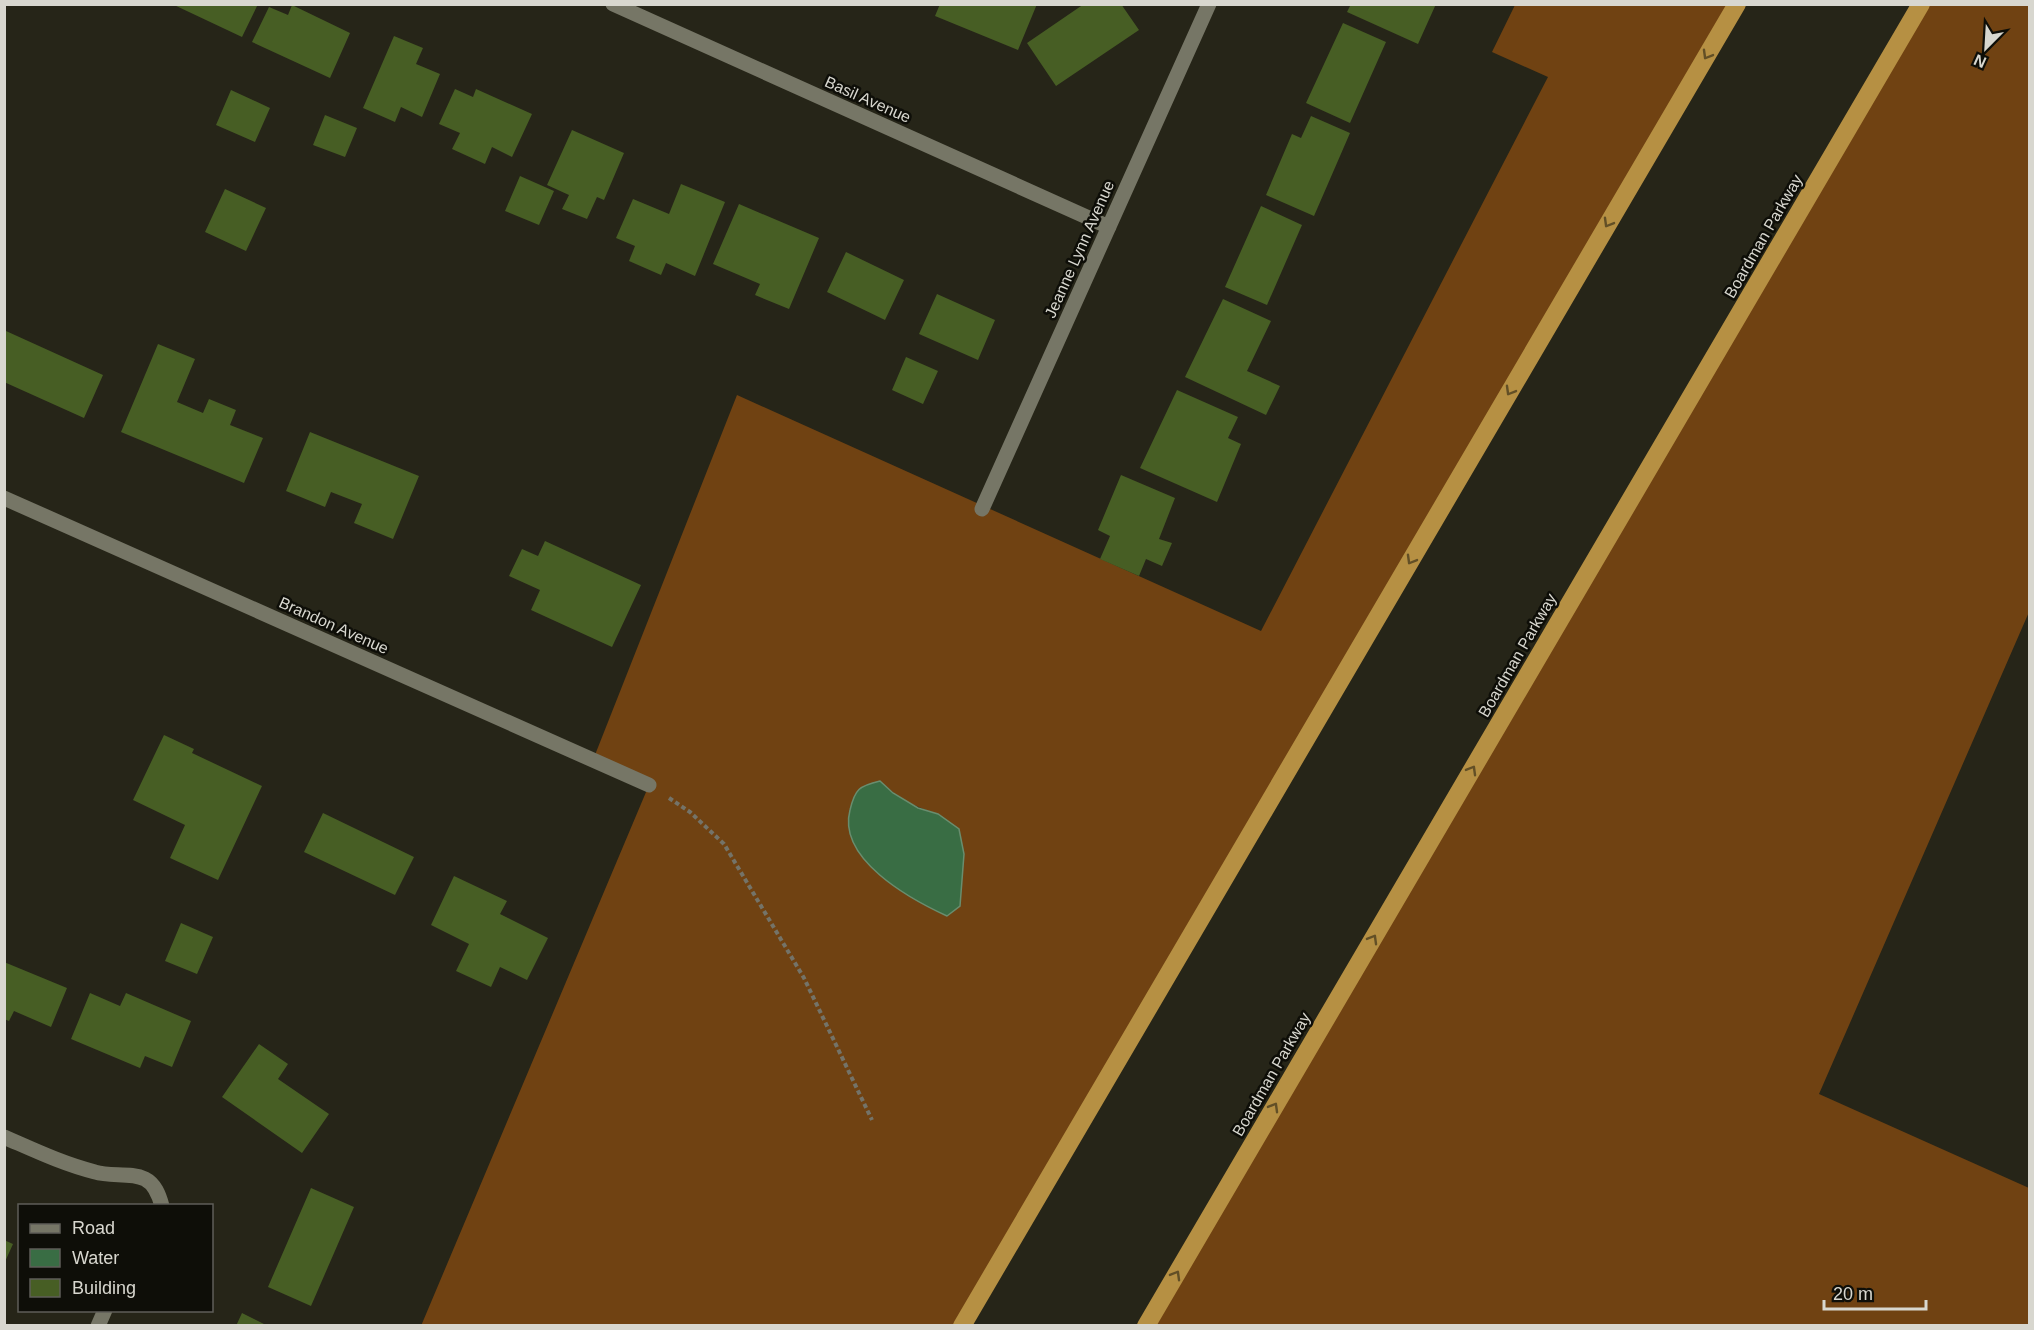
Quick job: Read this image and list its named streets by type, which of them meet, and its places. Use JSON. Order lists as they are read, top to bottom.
{
  "streets": {
    "highway": ["Boardman Parkway"],
    "street": ["Basil Avenue", "Jeanne Lynn Avenue", "Brandon Avenue"]
  },
  "crossings": [
    ["Basil Avenue", "Jeanne Lynn Avenue"]
  ],
  "legend": ["Road", "Water", "Building"],
  "scale_bar": "20 m",
  "north": "bottom left"
}
